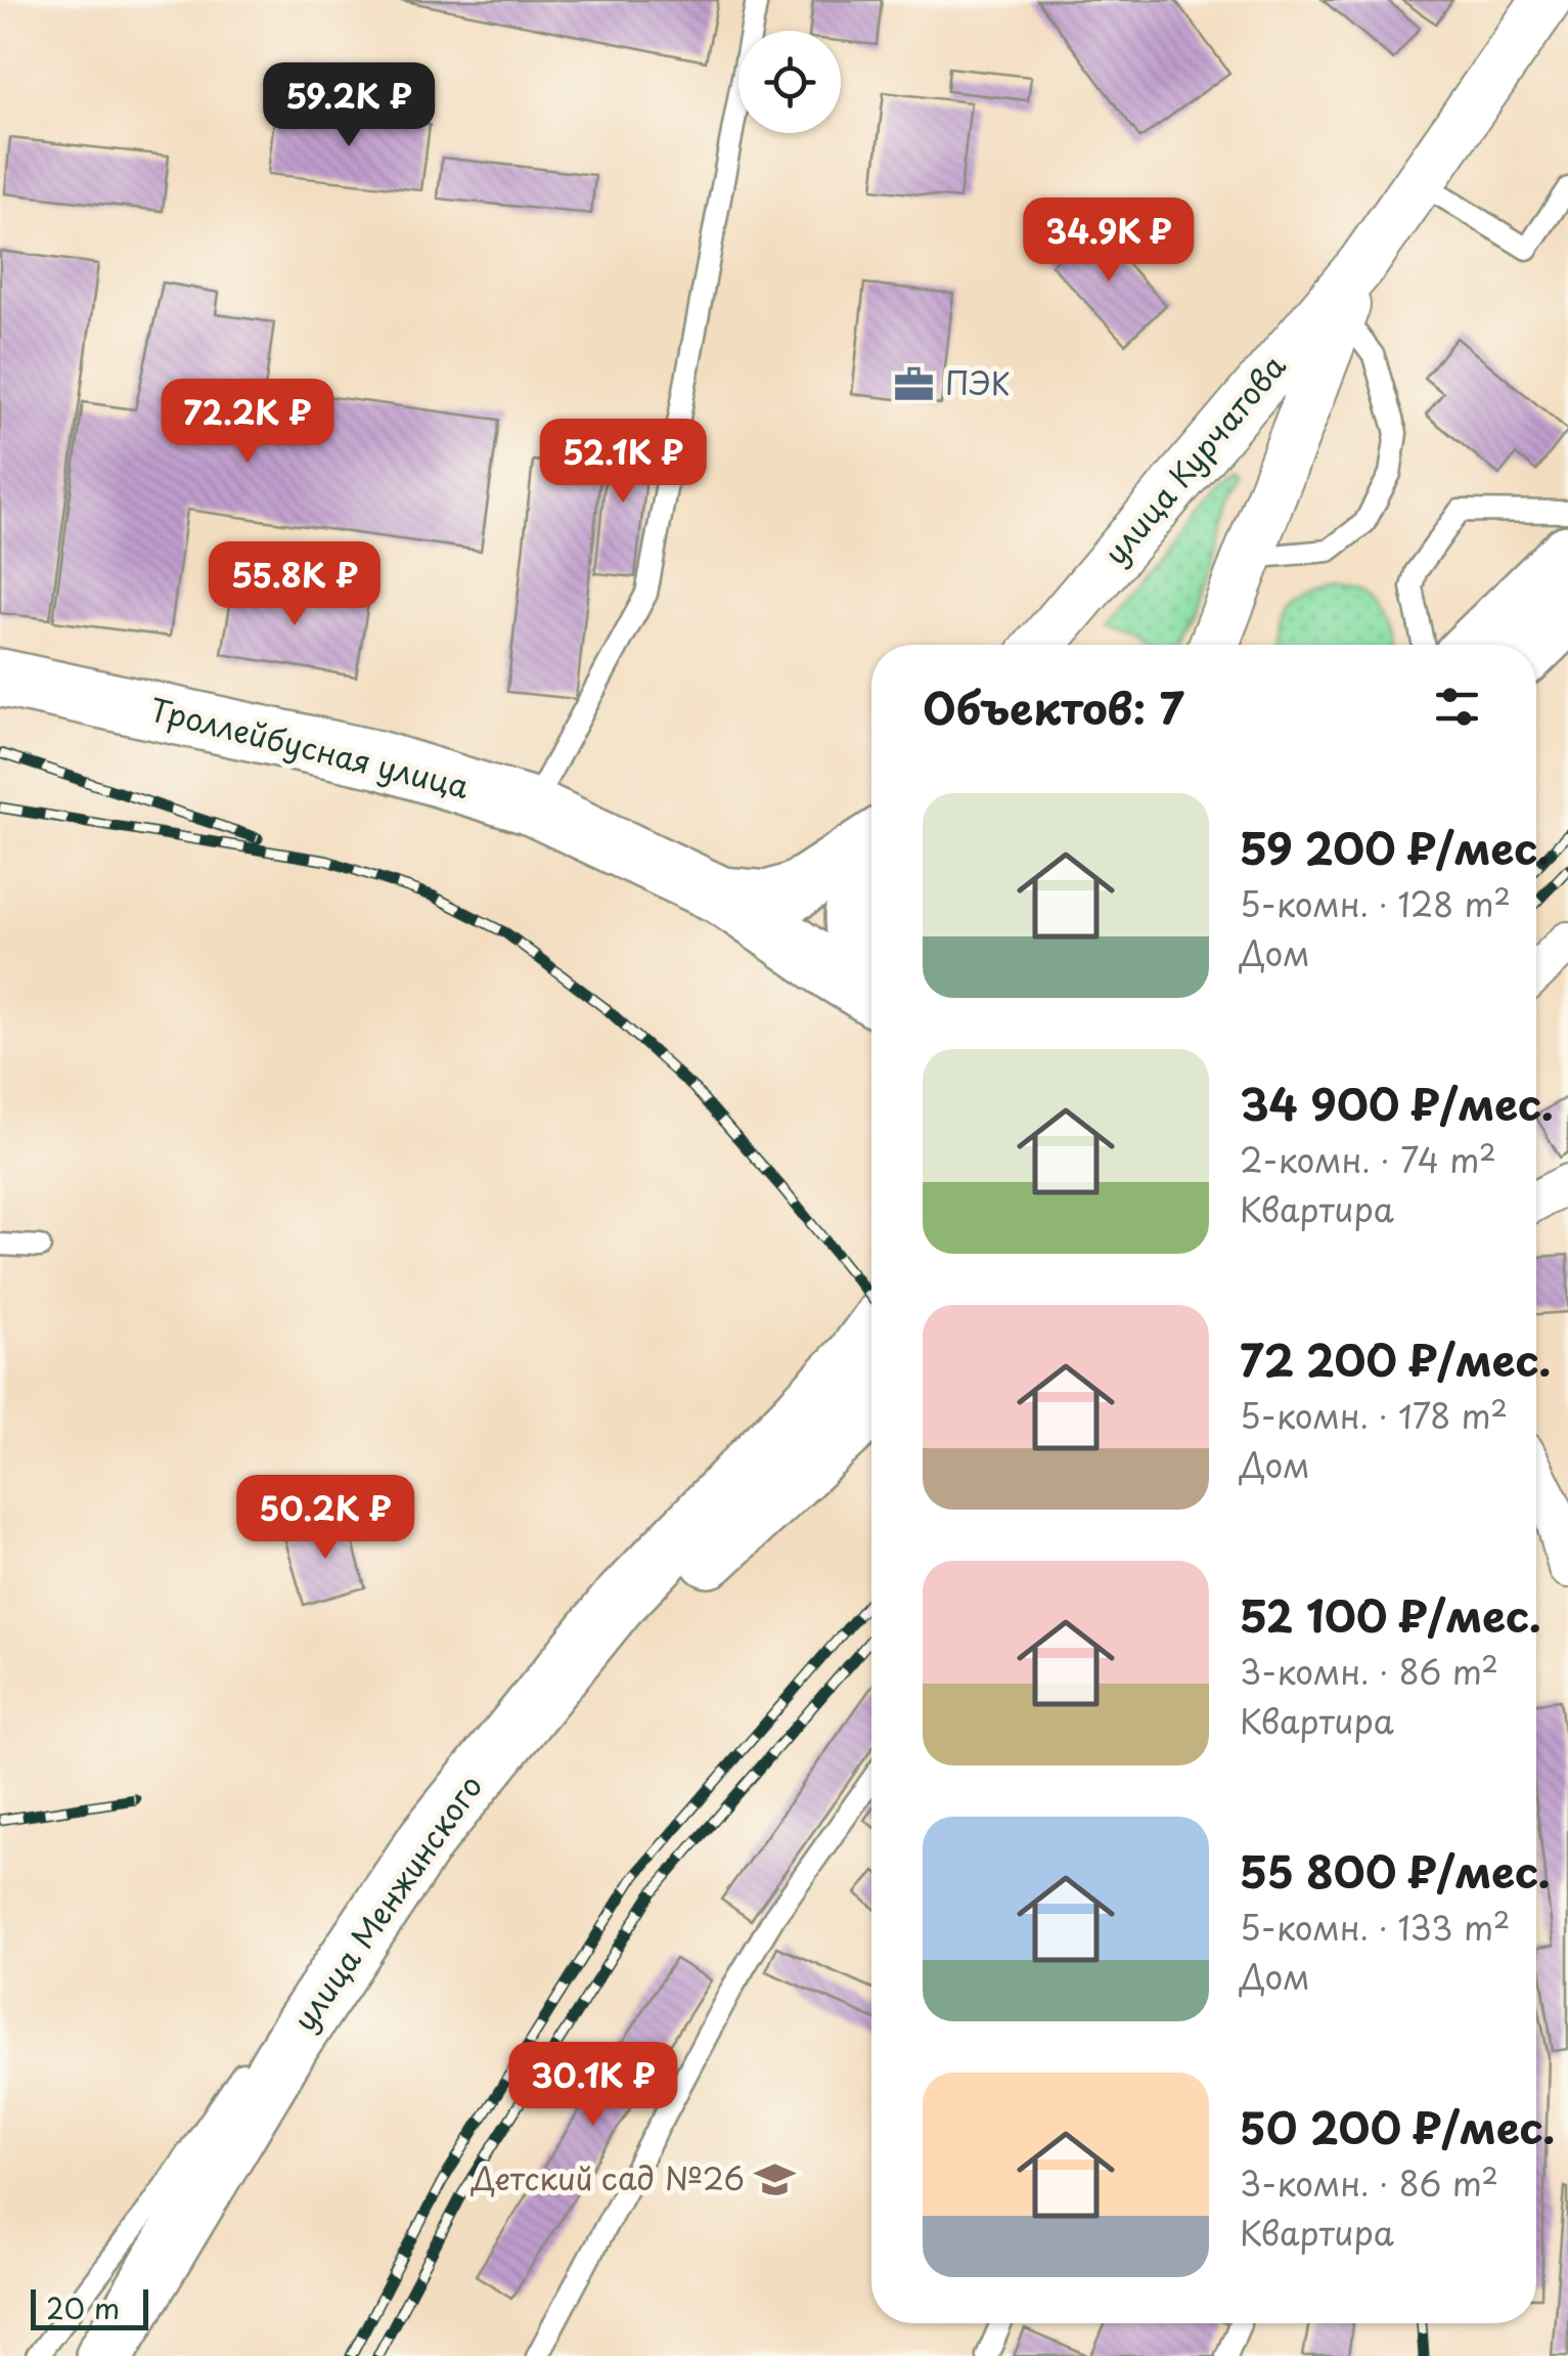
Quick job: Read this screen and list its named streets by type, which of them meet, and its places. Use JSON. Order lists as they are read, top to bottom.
{
  "streets": {
    "main road": ["Троллейбусная улица", "улица Менжинского"],
    "street": ["улица Курчатова"]
  },
  "places": {
    "office": ["ПЭК"],
    "school or university": ["Детский сад №26"]
  },
  "scale_bar": "20 m",
  "page": {
    "price": [
      "59.2K ₽",
      "34.9K ₽",
      "72.2K ₽",
      "52.1K ₽",
      "55.8K ₽",
      "50.2K ₽",
      "30.1K ₽"
    ],
    "heading": "Объектов: 7",
    "list": [
      {
        "name": "59 200 ₽/мес.",
        "note": "5-комн. · 128 m² · Дом"
      },
      {
        "name": "34 900 ₽/мес.",
        "note": "2-комн. · 74 m² · Квартира"
      },
      {
        "name": "72 200 ₽/мес.",
        "note": "5-комн. · 178 m² · Дом"
      },
      {
        "name": "52 100 ₽/мес.",
        "note": "3-комн. · 86 m² · Квартира"
      },
      {
        "name": "55 800 ₽/мес.",
        "note": "5-комн. · 133 m² · Дом"
      },
      {
        "name": "50 200 ₽/мес.",
        "note": "3-комн. · 86 m² · Квартира"
      }
    ],
    "scale": "20 m"
  }
}
